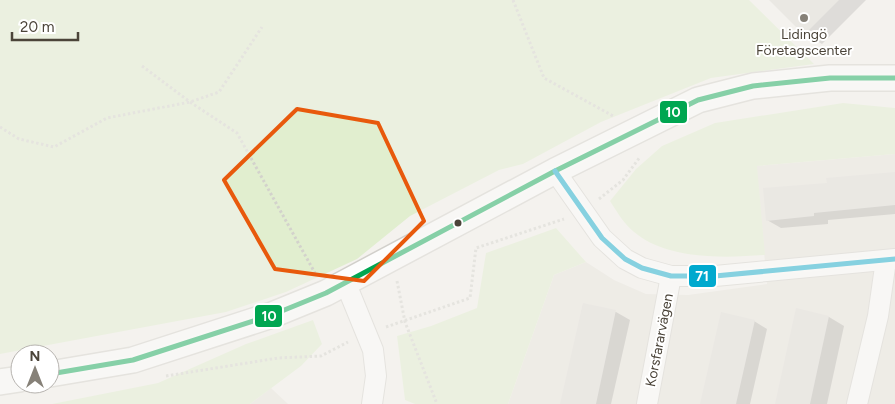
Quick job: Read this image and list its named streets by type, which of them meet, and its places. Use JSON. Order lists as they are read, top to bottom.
{
  "streets": {
    "street": ["Korsfararvägen"]
  },
  "places": ["Lidingö Företagscenter"],
  "lines": ["transit line 10", "transit line 71"],
  "scale_bar": "20 m",
  "north": "top"
}
